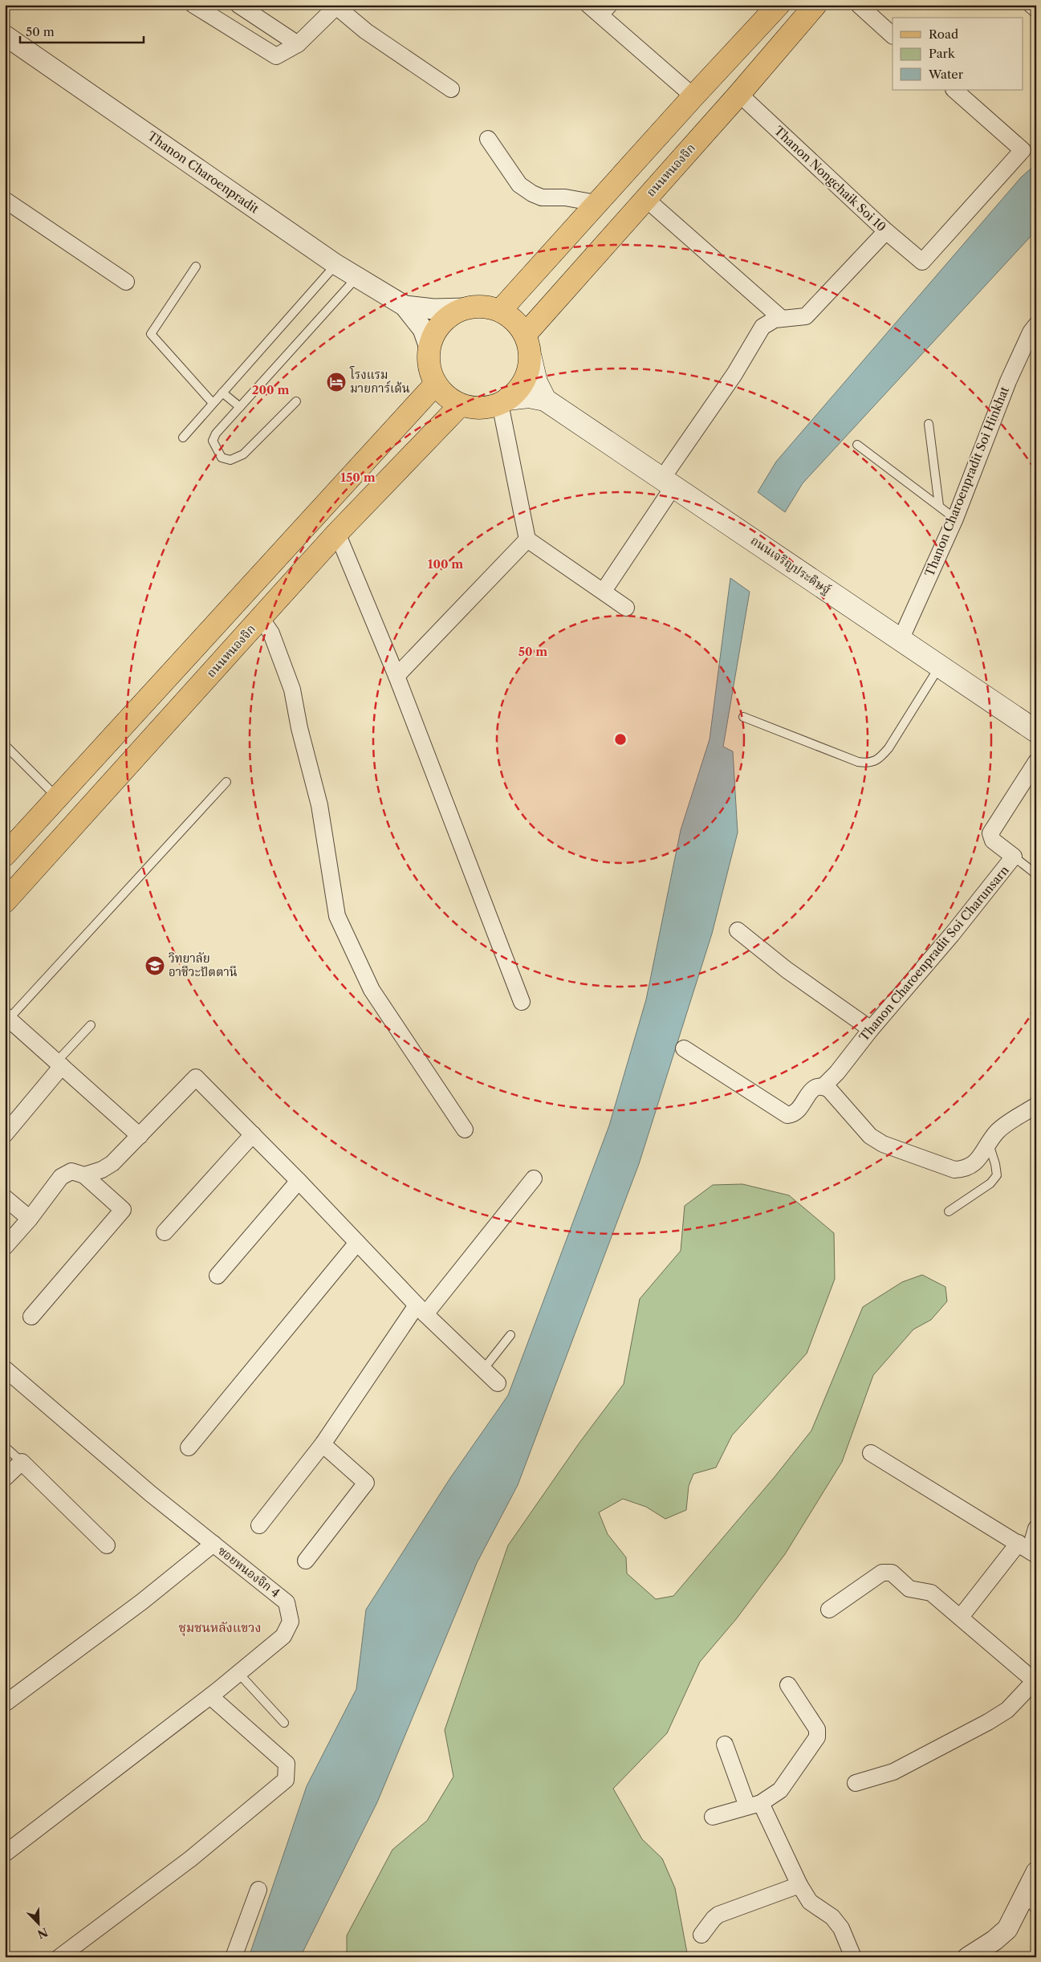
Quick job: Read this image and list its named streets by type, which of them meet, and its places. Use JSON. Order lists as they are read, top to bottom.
{
  "streets": {
    "main road": ["ถนนหนองจิก", "ถนนเจริญประดิษฐ์"],
    "street": [
      "Thanon Charoenpradit",
      "Thanon Nongchaik Soi 10",
      "Thanon Charoenpradit Soi Hinkhat",
      "Thanon Charoenpradit Soi Charunsarn",
      "ซอยหนองจิก 4"
    ]
  },
  "crossings": [
    ["ถนนหนองจิก", "Thanon Nongchaik Soi 10"],
    ["ถนนหนองจิก", "ถนนเจริญประดิษฐ์"],
    ["Thanon Charoenpradit Soi Hinkhat", "ถนนเจริญประดิษฐ์"]
  ],
  "districts": ["ชุมชนหลังแขวง"],
  "places": {
    "hotel": ["โรงแรม มายการ์เด้น"],
    "school or university": ["วิทยาลัย อาชีวะปัตตานี"]
  },
  "legend": ["Road", "Park", "Water"],
  "scale_bar": "50 m",
  "north": "bottom right",
  "rings": [
    "200 m",
    "150 m",
    "100 m",
    "50 m"
  ]
}
